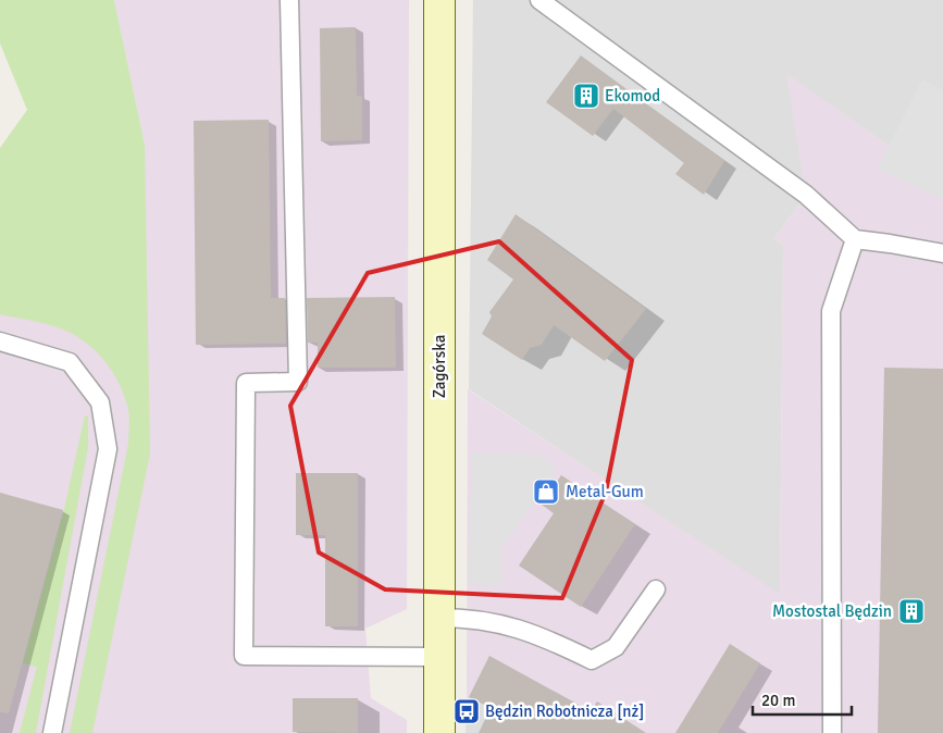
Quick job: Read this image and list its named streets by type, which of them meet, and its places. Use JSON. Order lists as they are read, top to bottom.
{
  "streets": {
    "street": ["Zagórska"]
  },
  "places": {
    "building": ["Ekomod", "Mostostal Będzin"],
    "shop": ["Metal-Gum"],
    "bus stop": ["Będzin Robotnicza [nż]"]
  },
  "scale_bar": "20 m"
}
